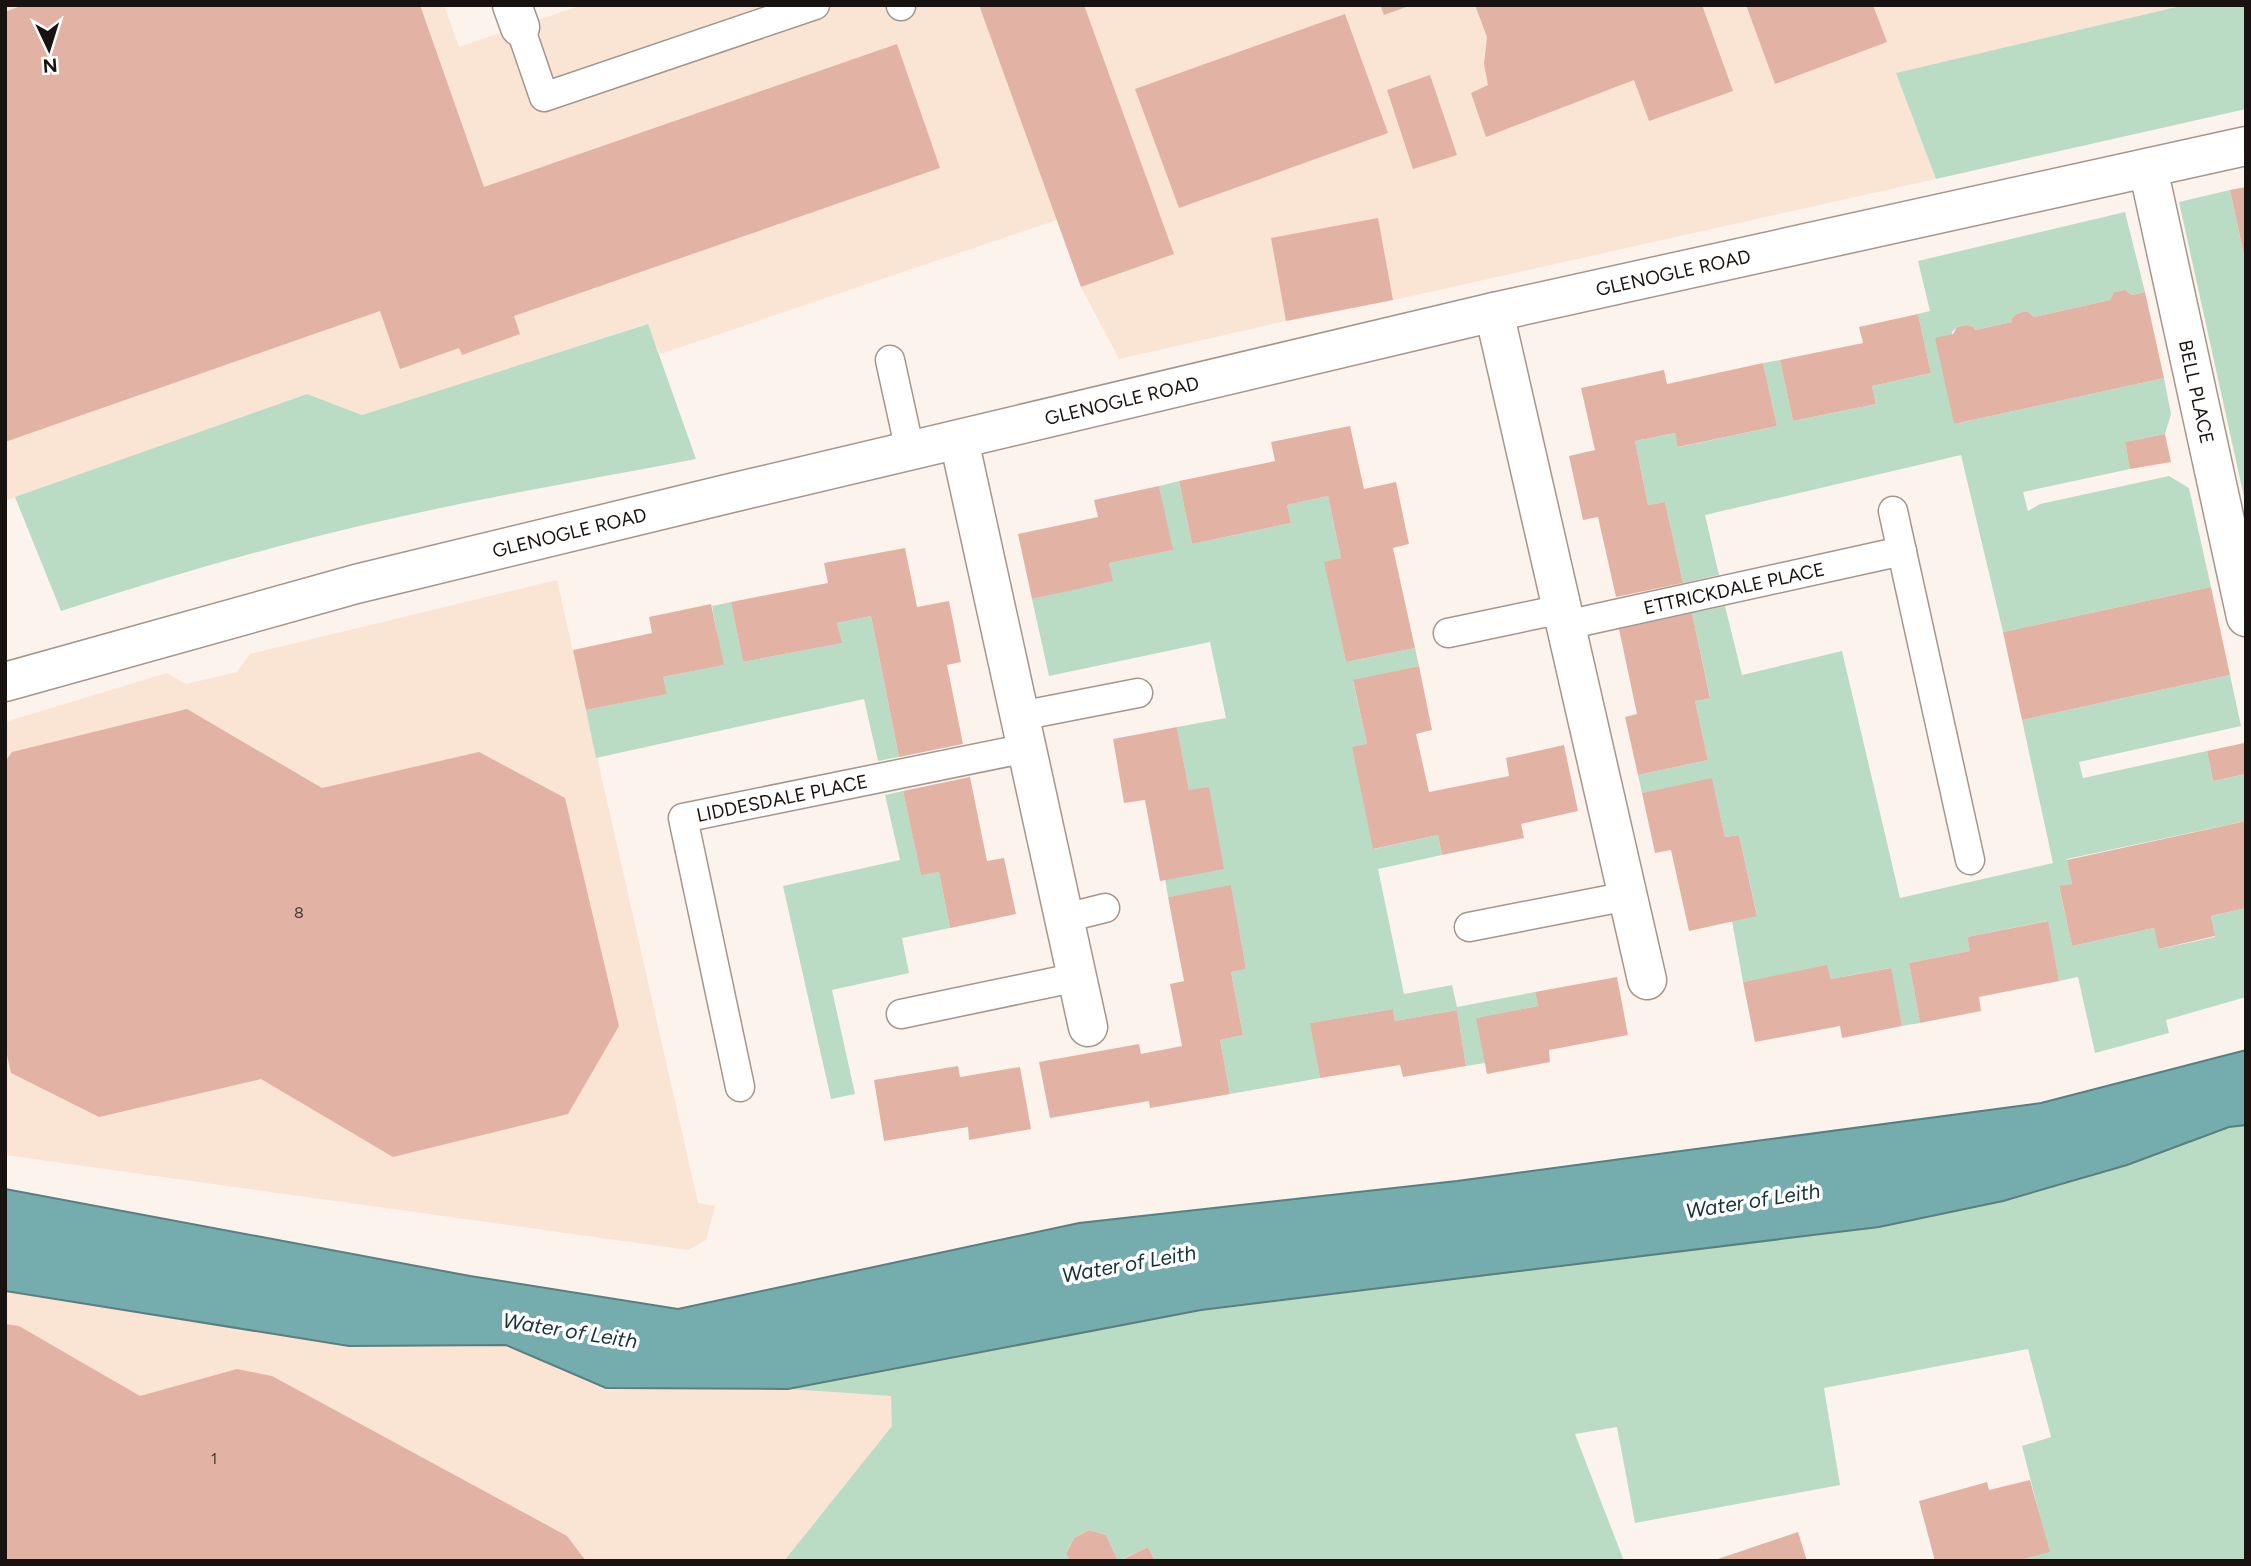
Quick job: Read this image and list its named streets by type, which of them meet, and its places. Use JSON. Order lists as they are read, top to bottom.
{
  "streets": {
    "street": ["GLENOGLE ROAD", "BELL PLACE"],
    "lane": ["ETTRICKDALE PLACE", "LIDDESDALE PLACE"]
  },
  "crossings": [
    ["GLENOGLE ROAD", "BELL PLACE"]
  ],
  "water": ["Water of Leith"],
  "house_numbers": ["8", "1"],
  "north": "bottom"
}
